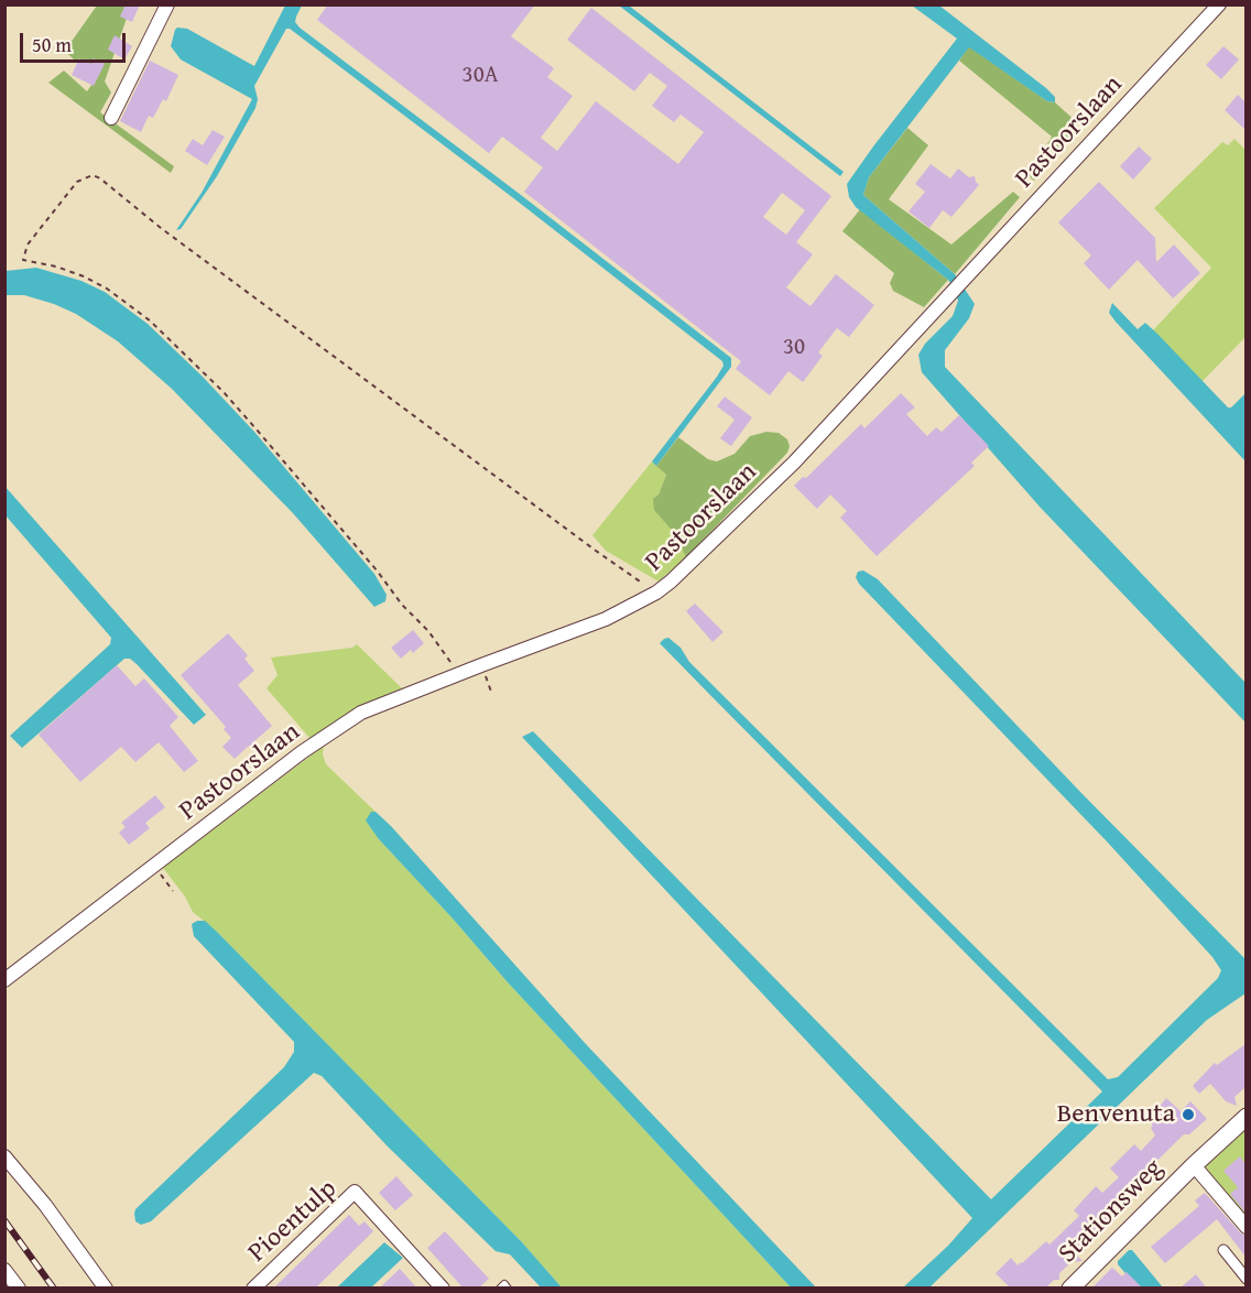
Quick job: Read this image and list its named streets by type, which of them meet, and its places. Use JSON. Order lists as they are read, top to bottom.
{
  "streets": {
    "street": ["Pastoorslaan", "Stationsweg", "Pioentulp"]
  },
  "places": ["Benvenuta"],
  "house_numbers": ["30A", "30"],
  "scale_bar": "50 m"
}
